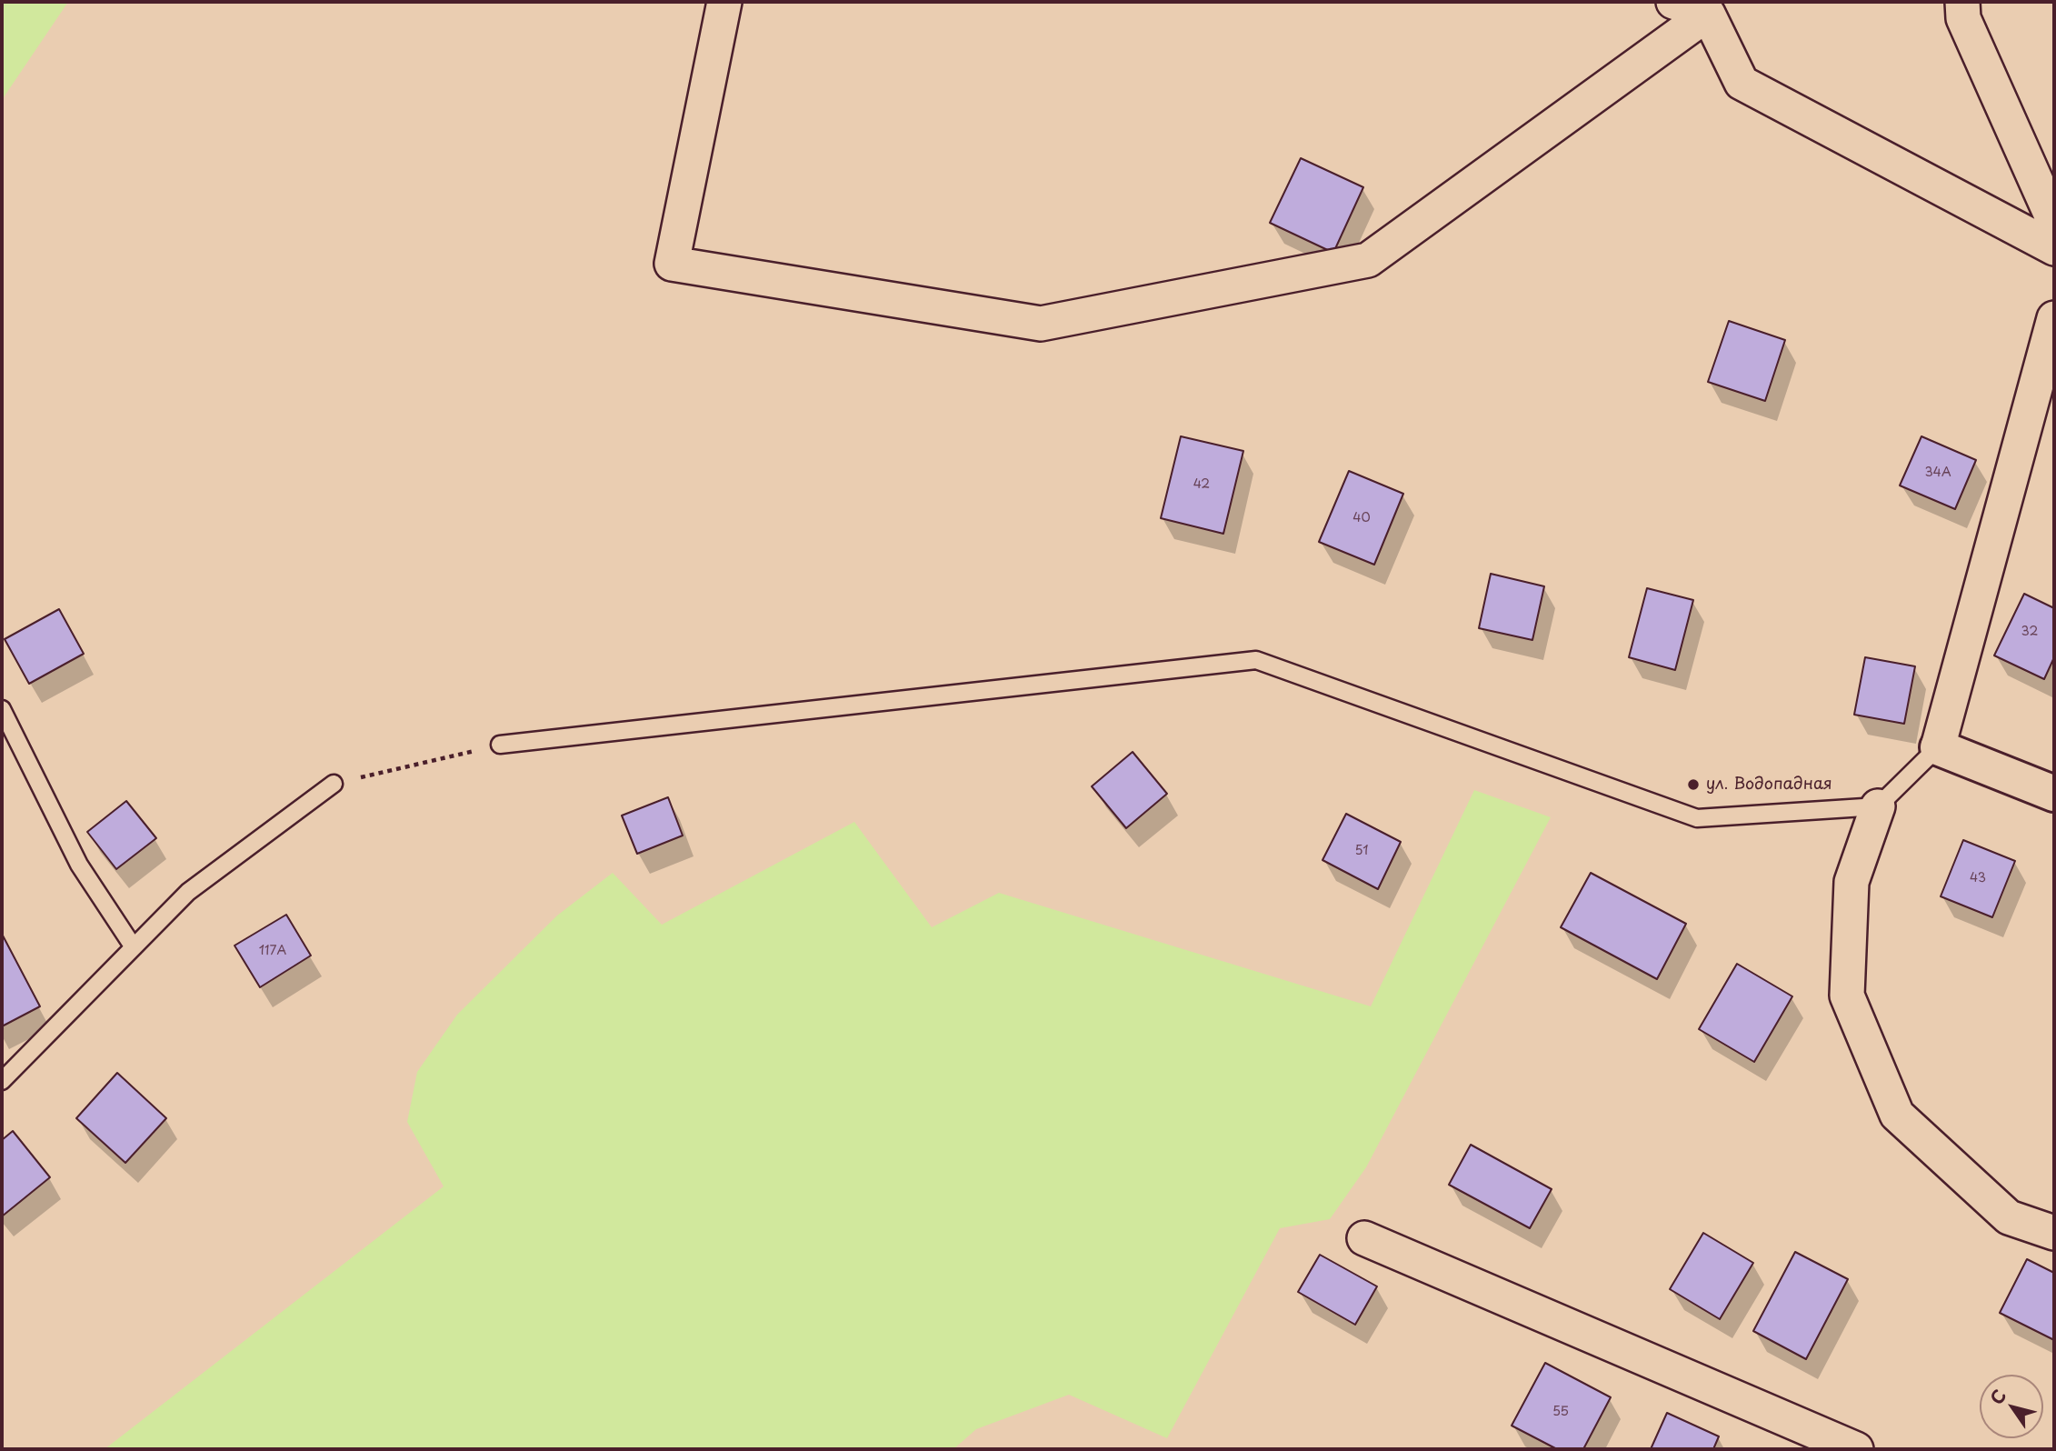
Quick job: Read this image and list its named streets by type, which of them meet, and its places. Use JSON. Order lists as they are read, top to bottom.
{
  "places": ["ул. Водопадная"],
  "house_numbers": [
    "34А",
    "42",
    "40",
    "32",
    "51",
    "43",
    "117А",
    "55"
  ],
  "north": "top left"
}
